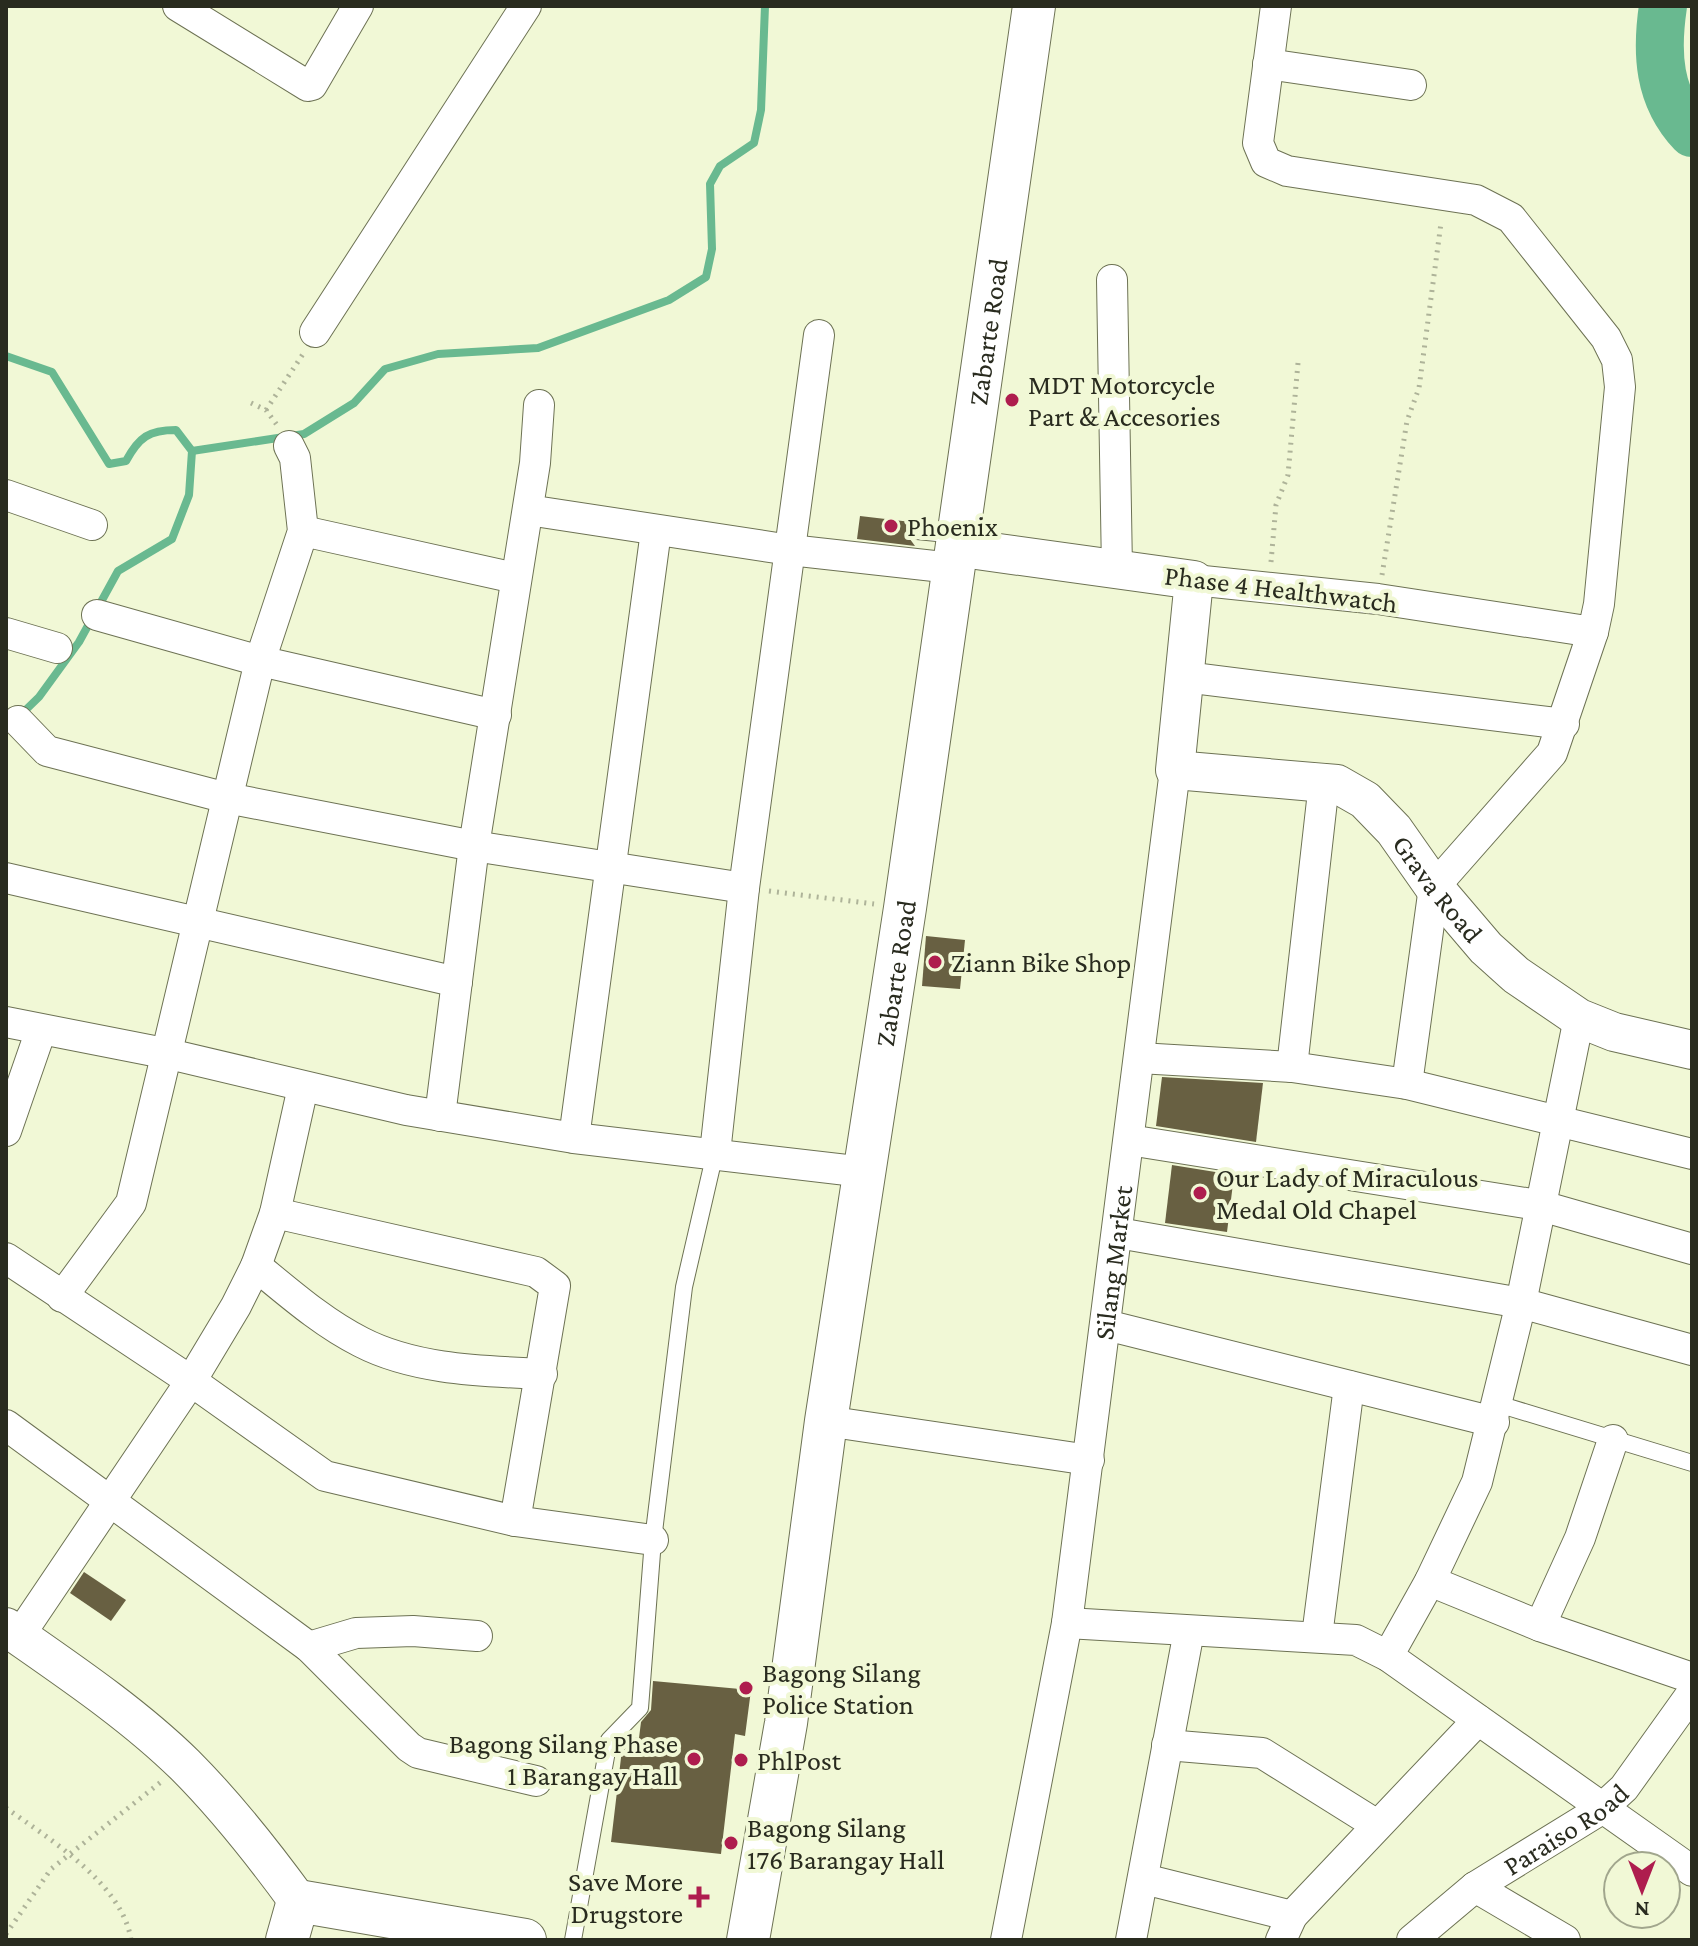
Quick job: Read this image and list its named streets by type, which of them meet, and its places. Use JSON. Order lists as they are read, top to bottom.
{
  "streets": {
    "main road": ["Zabarte Road"],
    "street": [
      "Phase 4 Healthwatch",
      "Grava Road",
      "Silang Market",
      "Paraiso Road"
    ]
  },
  "crossings": [
    ["Zabarte Road", "Phase 4 Healthwatch"],
    ["Phase 4 Healthwatch", "Silang Market"],
    ["Grava Road", "Silang Market"]
  ],
  "places": {
    "other": [
      "MDT Motorcycle Part & Accesories",
      "Phoenix",
      "Ziann Bike Shop",
      "Our Lady of Miraculous Medal Old Chapel",
      "Bagong Silang Police Station",
      "Bagong Silang Phase 1 Barangay Hall",
      "PhlPost",
      "Bagong Silang 176 Barangay Hall"
    ],
    "health": ["Save More Drugstore"]
  },
  "north": "bottom"
}
